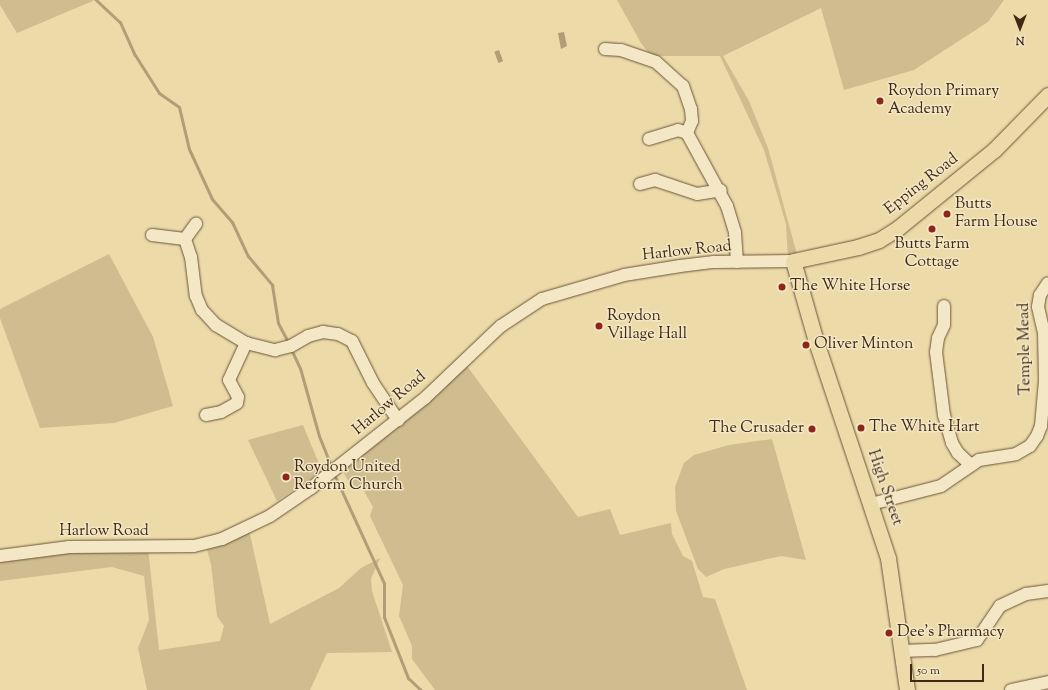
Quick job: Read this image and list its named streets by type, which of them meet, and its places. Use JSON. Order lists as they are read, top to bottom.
{
  "streets": {
    "main road": ["Epping Road", "High Street"],
    "street": ["Harlow Road", "Temple Mead"]
  },
  "crossings": [
    ["Epping Road", "Harlow Road"],
    ["Epping Road", "High Street"],
    ["Harlow Road", "High Street"],
    ["Temple Mead", "High Street"]
  ],
  "places": [
    "Roydon Primary Academy",
    "Butts Farm House",
    "Butts Farm Cottage",
    "The White Horse",
    "Roydon Village Hall",
    "Oliver Minton",
    "The White Hart",
    "The Crusader",
    "Roydon United Reform Church",
    "Dee's Pharmacy"
  ],
  "scale_bar": "50 m",
  "north": "bottom"
}
